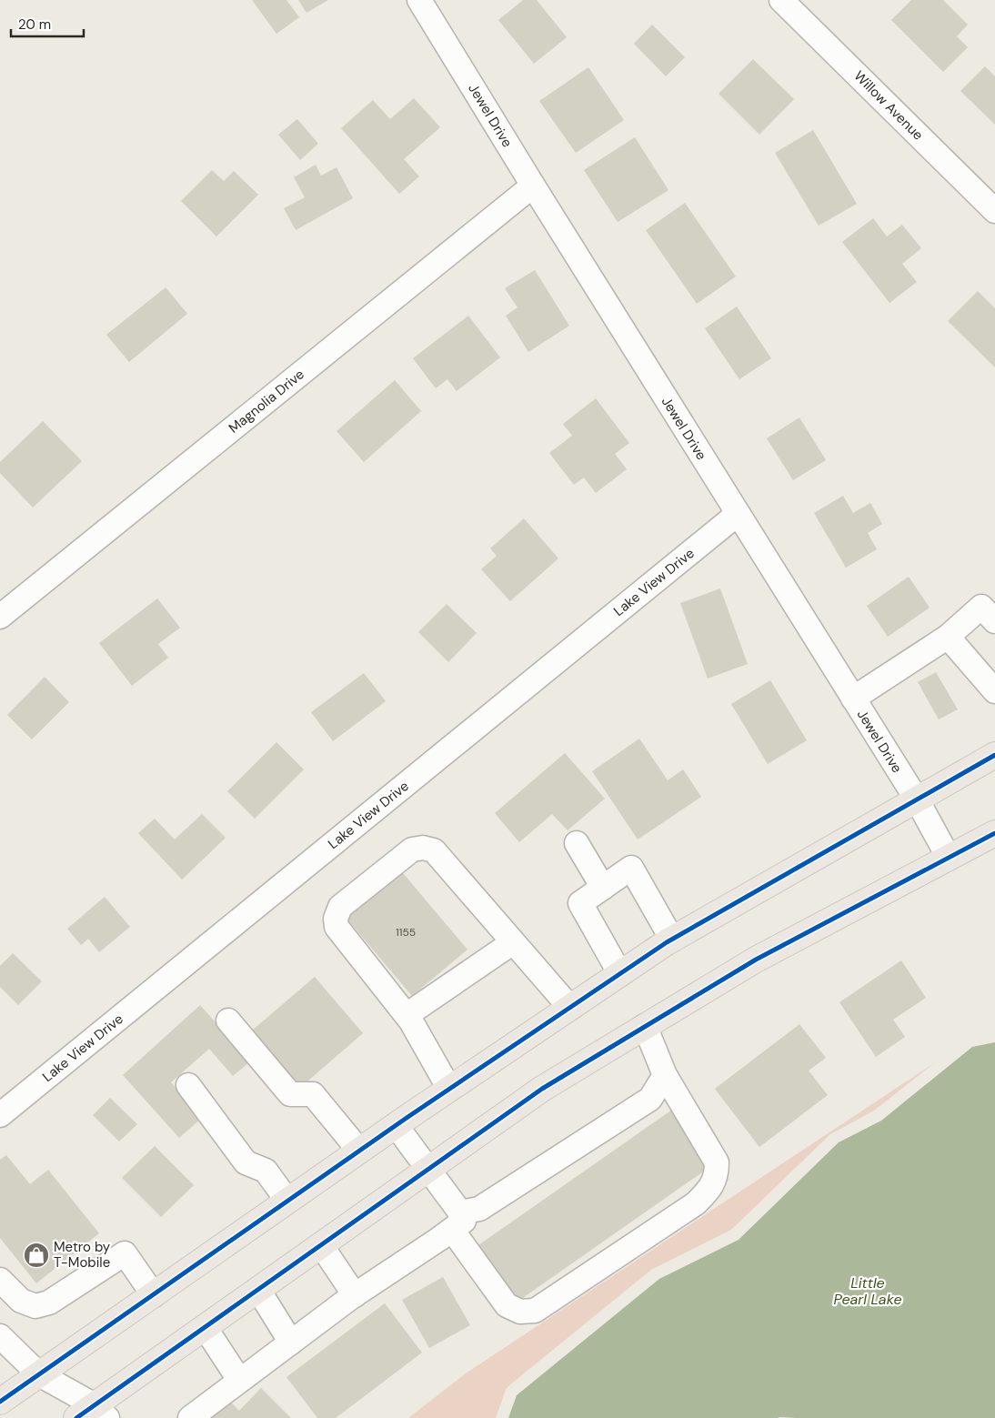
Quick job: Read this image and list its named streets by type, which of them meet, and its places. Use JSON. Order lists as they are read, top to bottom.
{
  "streets": {
    "street": [
      "Willow Avenue",
      "Jewel Drive",
      "Magnolia Drive",
      "Lake View Drive"
    ]
  },
  "crossings": [
    ["Jewel Drive", "Magnolia Drive"],
    ["Jewel Drive", "Lake View Drive"]
  ],
  "water": ["Little Pearl Lake"],
  "places": {
    "shop": ["Metro by T-Mobile"]
  },
  "house_numbers": ["1155"],
  "scale_bar": "20 m"
}
